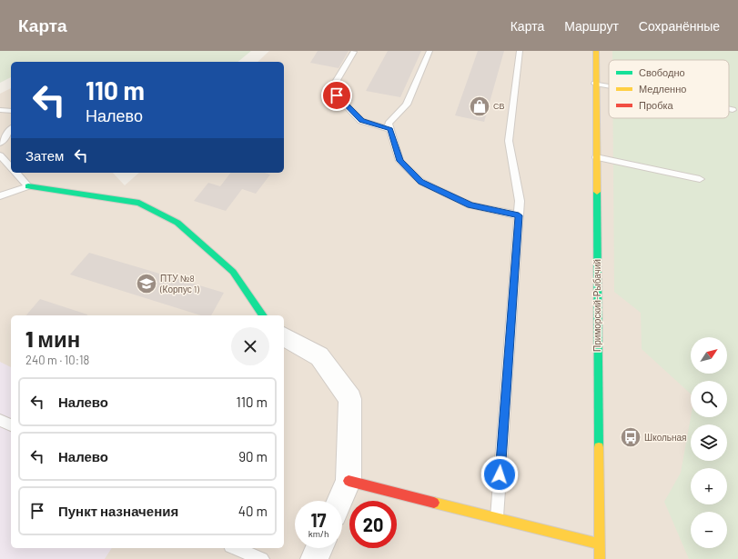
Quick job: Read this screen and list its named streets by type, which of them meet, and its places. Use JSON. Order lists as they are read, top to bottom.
{
  "streets": {
    "main road": ["Приморский-Рыбачий"]
  },
  "places": {
    "shop": ["СВ"],
    "school or university": ["ПТУ №8 (Корпус 1)"],
    "bus stop": ["Школьная"]
  },
  "legend": ["Свободно", "Медленно", "Пробка"],
  "north": "top right",
  "page": {
    "header": "Карта",
    "nav": ["Карта", "Маршрут", "Сохранённые"],
    "turn": ["110 m", "Налево"],
    "then": "Затем",
    "heading": ["1 мин", "240 m · 10:18"],
    "map_buttons": ["+", "−"],
    "list": [
      {
        "name": "Налево",
        "value": "110 m"
      },
      {
        "name": "Налево",
        "value": "90 m"
      },
      {
        "name": "Пункт назначения",
        "value": "40 m"
      }
    ],
    "speed": "17 km/h",
    "limit": "20"
  }
}
